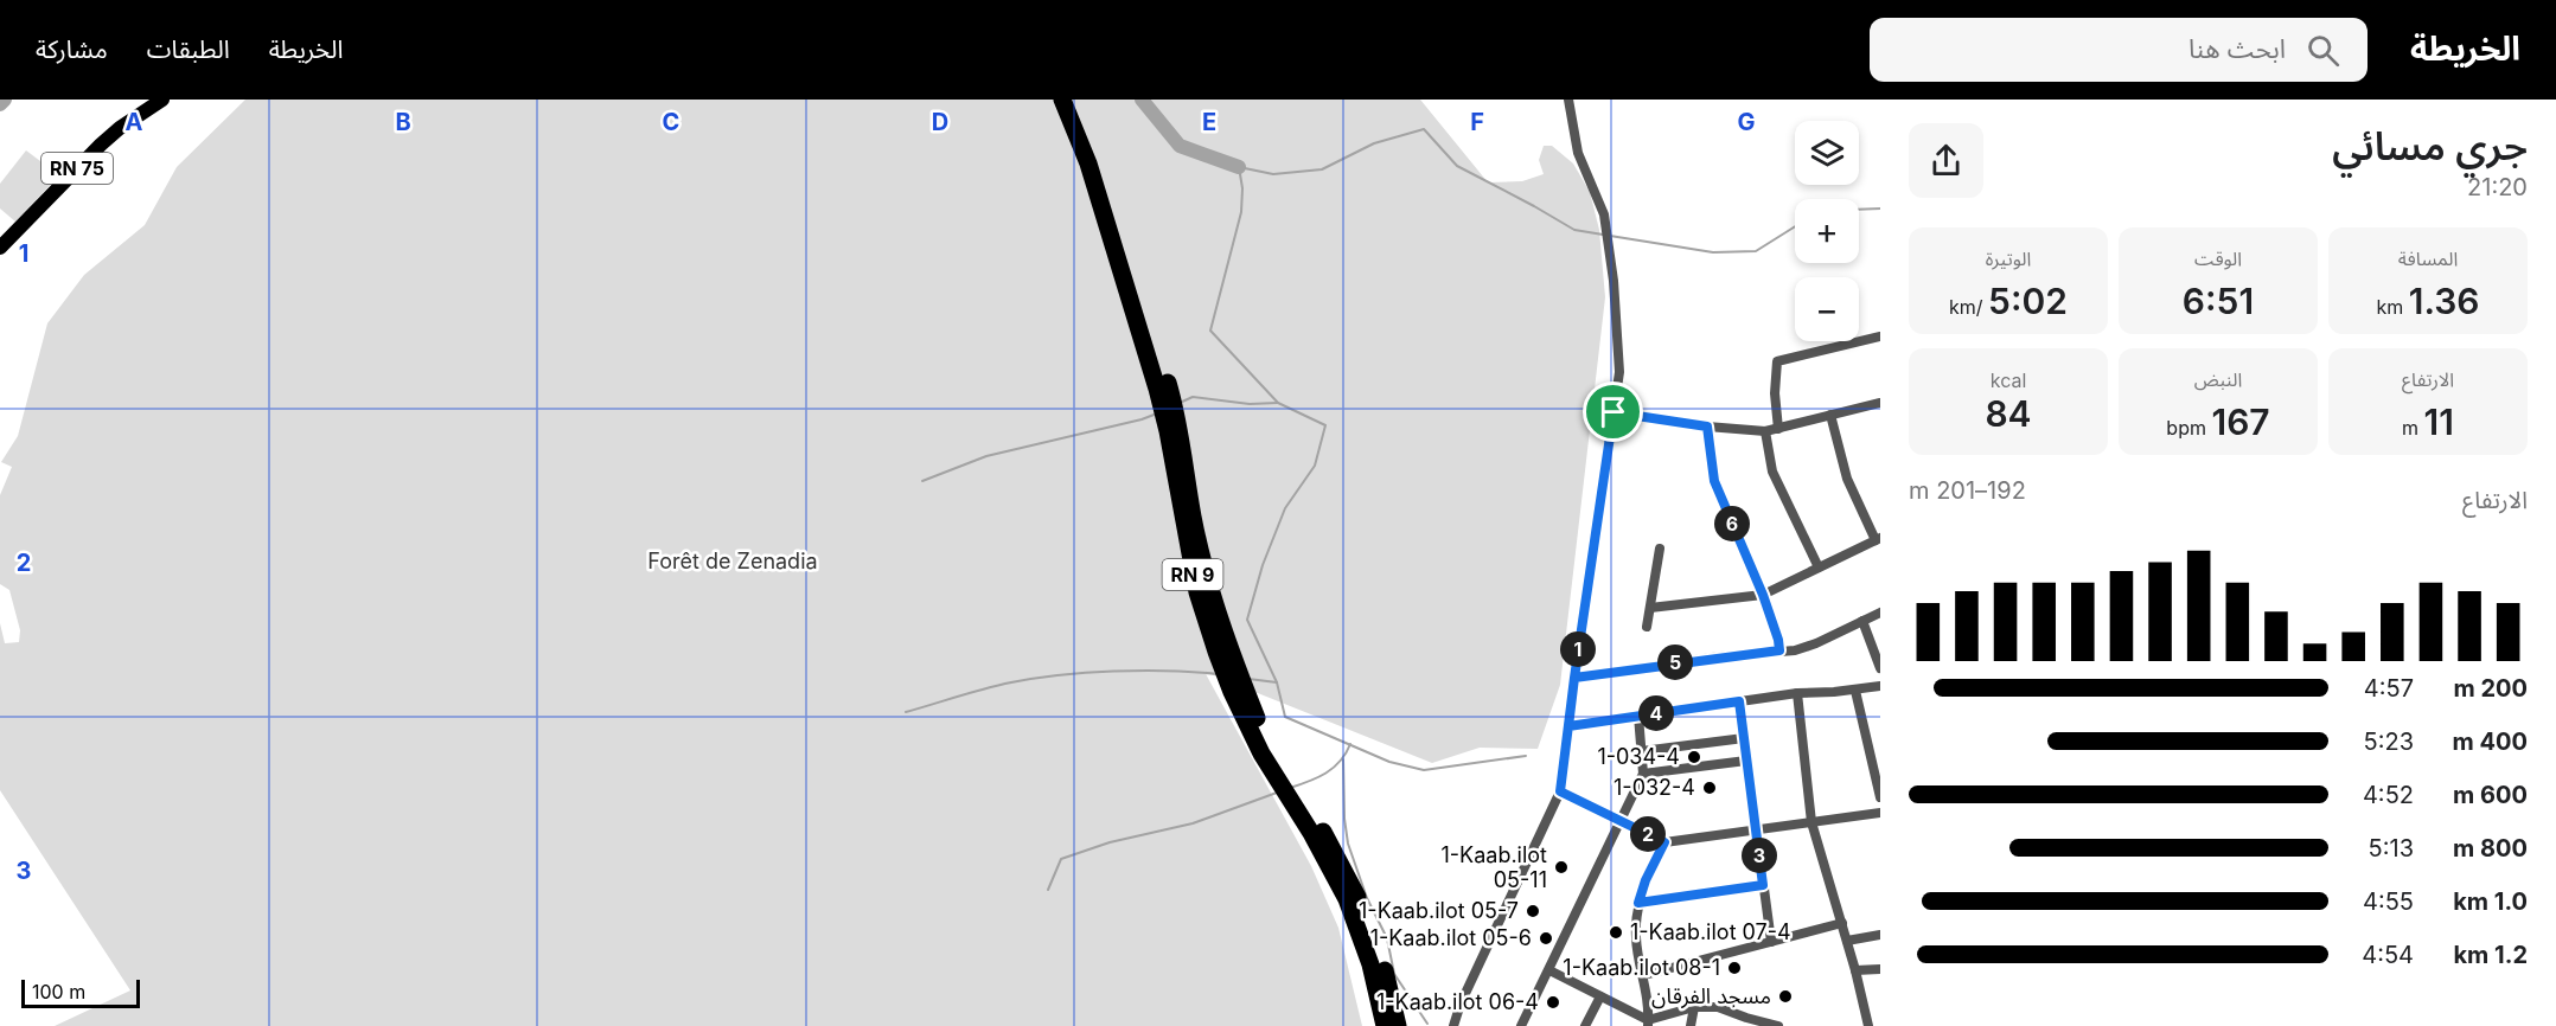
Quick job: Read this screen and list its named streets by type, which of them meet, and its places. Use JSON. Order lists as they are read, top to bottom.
{
  "streets": {
    "highway": ["RN 9"],
    "main road": ["RN 75"]
  },
  "parks": ["Forêt de Zenadia"],
  "places": [
    "1-034-4",
    "1-032-4",
    "1-Kaab.ilot 05-11",
    "1-Kaab.ilot 05-7",
    "1-Kaab.ilot 07-4",
    "1-Kaab.ilot 05-6",
    "1-Kaab.ilot 08-1",
    "مسجد الفرقان",
    "1-Kaab.ilot 06-4"
  ],
  "scale_bar": "100 m",
  "page": {
    "header": "الخريطة",
    "search": "ابحث هنا",
    "nav": ["الخريطة", "الطبقات", "مشاركة"],
    "heading": ["جري مسائي", "21:20"],
    "map_buttons": ["+", "−"],
    "stats": [
      ["المسافة", "1.36 km"],
      ["الوقت", "6:51"],
      ["الوتيرة", "5:02 /km"],
      ["الارتفاع", "11 m"],
      ["النبض", "167 bpm"],
      ["kcal", "84"]
    ],
    "chart": ["الارتفاع", "192–201 m"],
    "pins": [
      "6",
      "1",
      "5",
      "4",
      "2",
      "3"
    ],
    "list": [
      {
        "name": "200 m",
        "note": "4:57"
      },
      {
        "name": "400 m",
        "note": "5:23"
      },
      {
        "name": "600 m",
        "note": "4:52"
      },
      {
        "name": "800 m",
        "note": "5:13"
      },
      {
        "name": "1.0 km",
        "note": "4:55"
      },
      {
        "name": "1.2 km",
        "note": "4:54"
      }
    ],
    "scale": "100 m"
  },
  "grid": {
    "columns": [
      "A",
      "B",
      "C",
      "D",
      "E",
      "F",
      "G"
    ],
    "rows": ["1", "2", "3"]
  }
}
